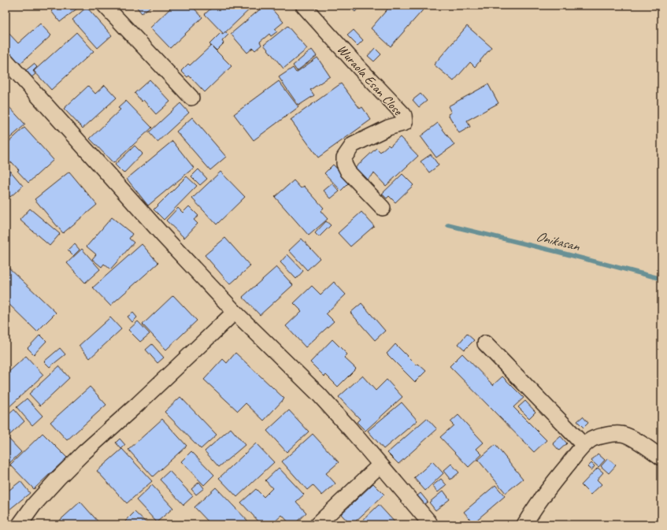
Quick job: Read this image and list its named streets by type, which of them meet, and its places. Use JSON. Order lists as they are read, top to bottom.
{
  "streets": {
    "street": ["Wuraola Esan Close"]
  },
  "water": ["Onikasan"]
}
